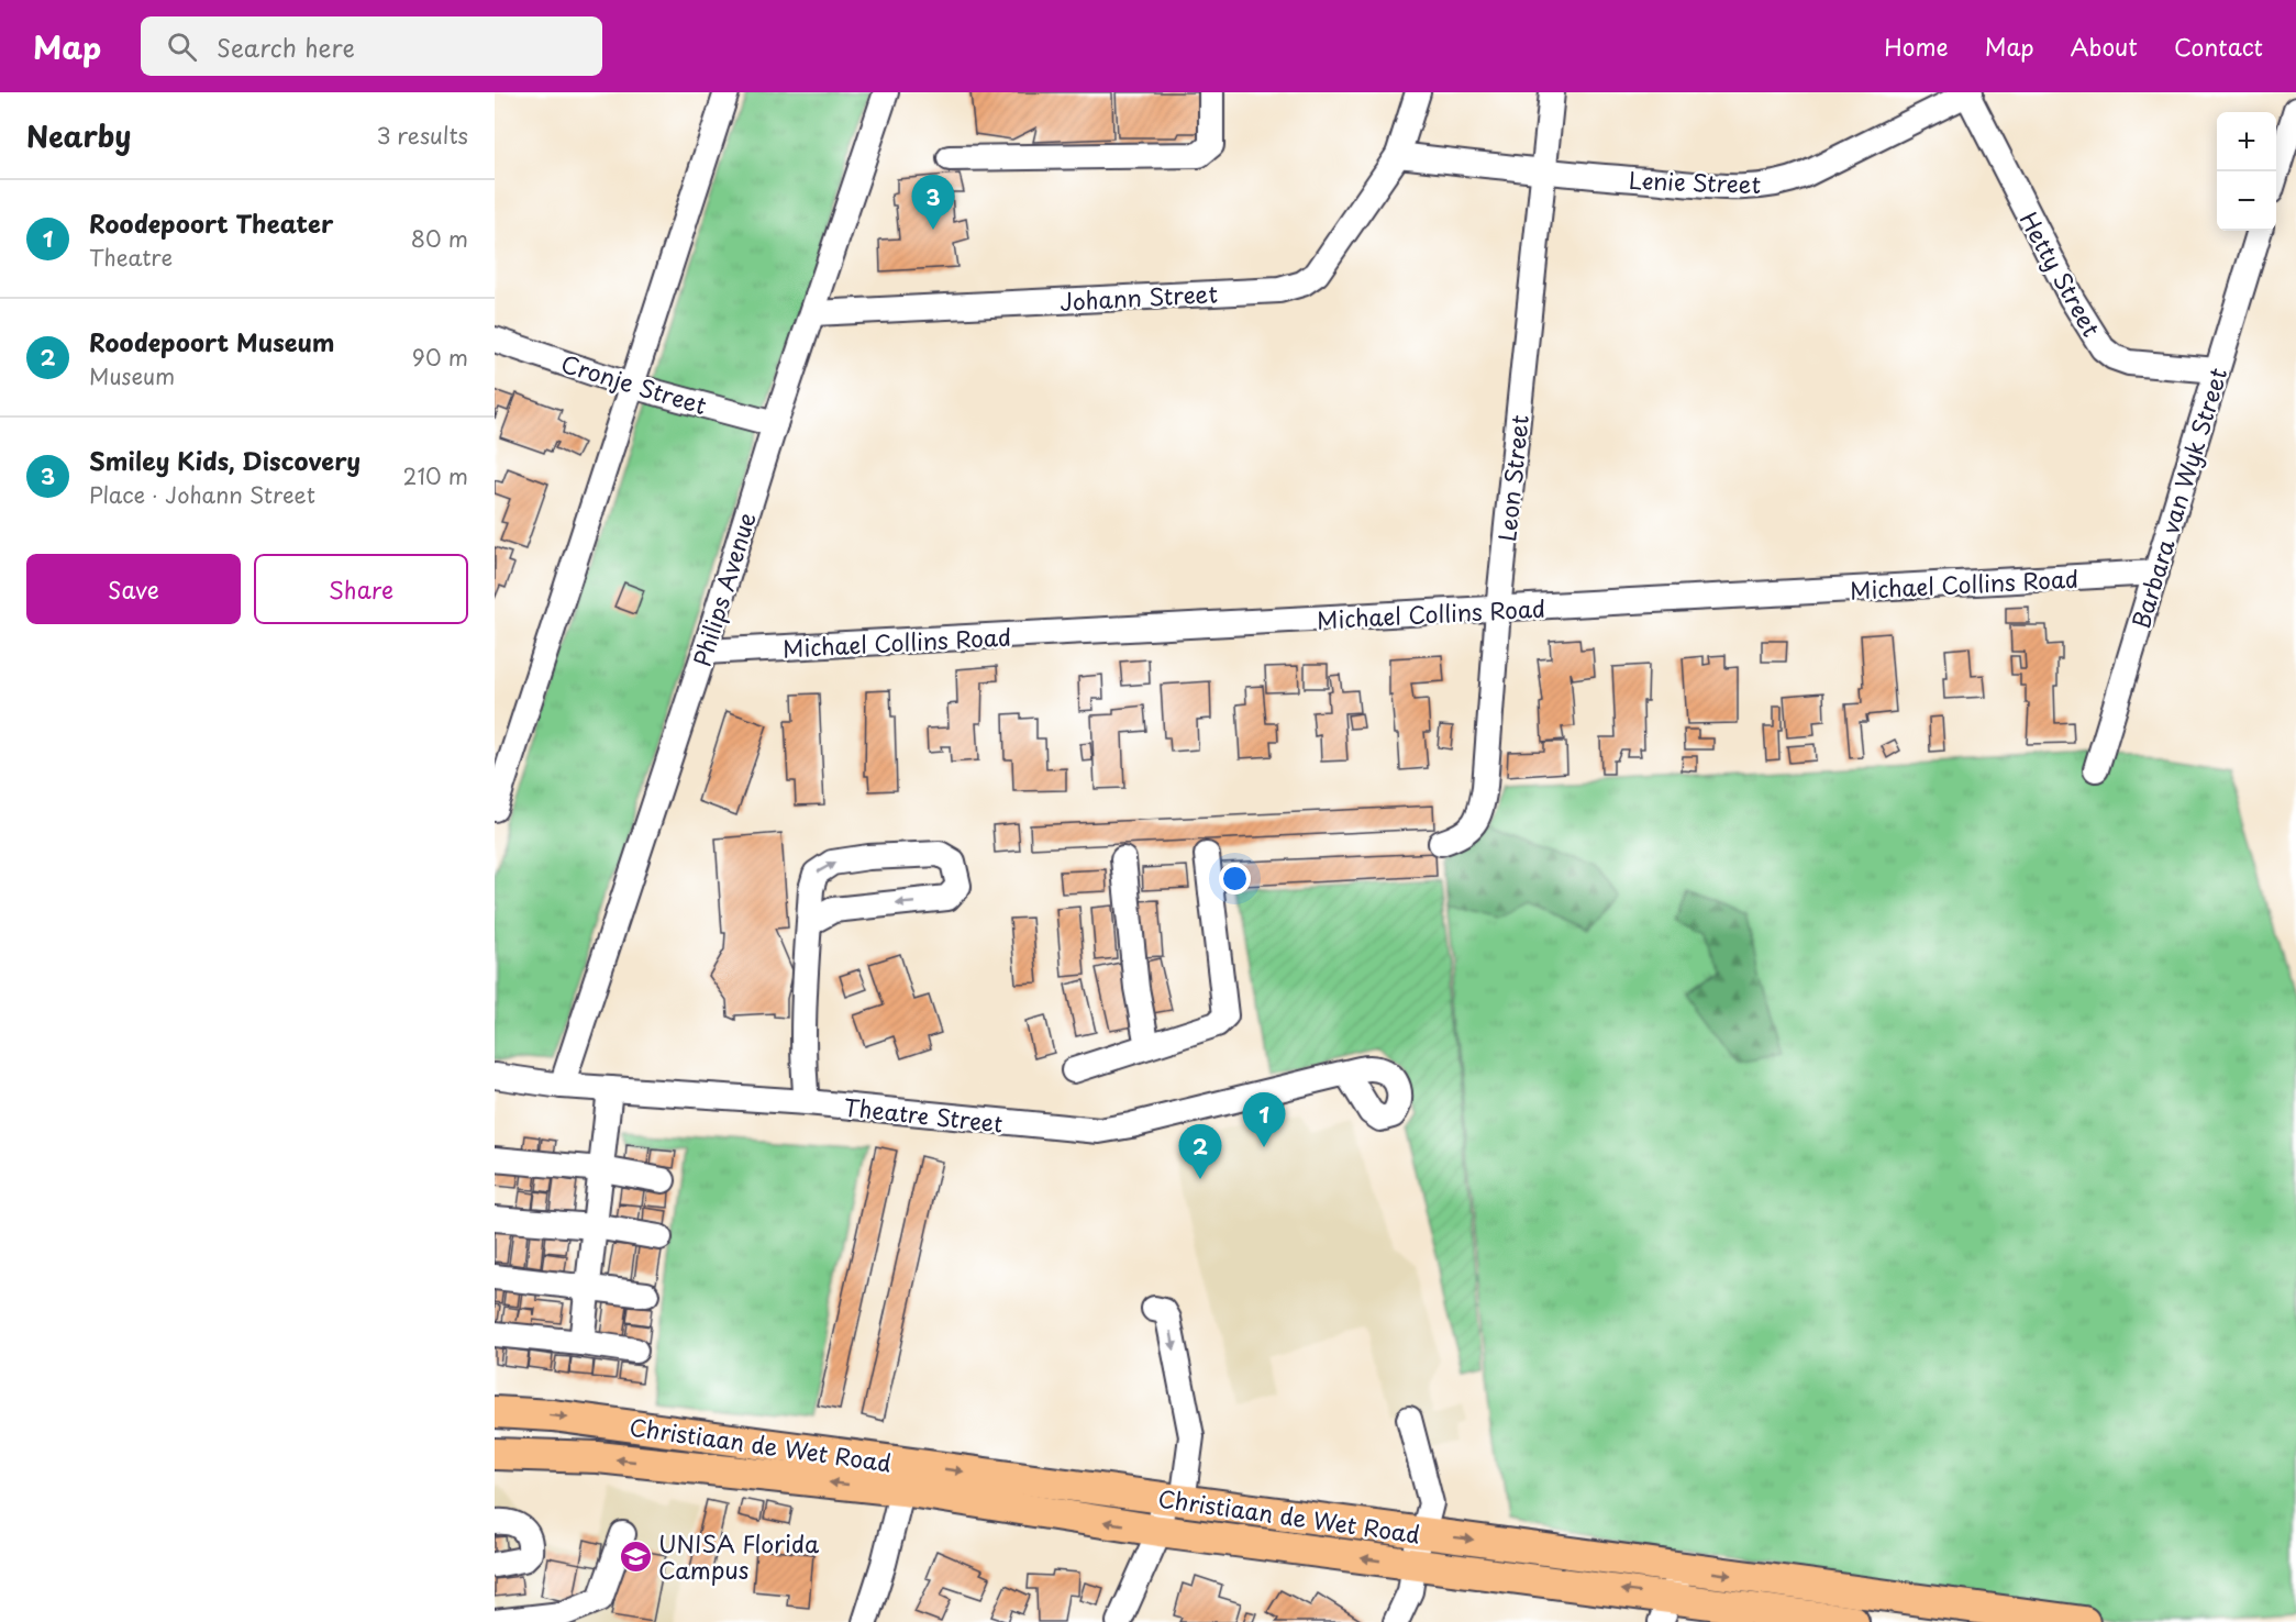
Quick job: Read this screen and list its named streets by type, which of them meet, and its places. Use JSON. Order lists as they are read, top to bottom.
{
  "streets": {
    "main road": ["Christiaan de Wet Road"],
    "street": [
      "Lenie Street",
      "Hetty Street",
      "Johann Street",
      "Cronje Street",
      "Leon Street",
      "Barbara van Wyk Street",
      "Michael Collins Road",
      "Philips Avenue",
      "Theatre Street"
    ]
  },
  "crossings": [
    ["Lenie Street", "Hetty Street"],
    ["Lenie Street", "Johann Street"],
    ["Lenie Street", "Leon Street"],
    ["Hetty Street", "Barbara van Wyk Street"],
    ["Johann Street", "Philips Avenue"],
    ["Cronje Street", "Philips Avenue"],
    ["Leon Street", "Michael Collins Road"],
    ["Barbara van Wyk Street", "Michael Collins Road"],
    ["Michael Collins Road", "Philips Avenue"],
    ["Philips Avenue", "Theatre Street"]
  ],
  "places": {
    "school or university": ["UNISA Florida Campus"]
  },
  "page": {
    "header": "Map",
    "search": "Search here",
    "nav": [
      "Home",
      "Map",
      "About",
      "Contact"
    ],
    "heading": ["Nearby", "3 results"],
    "map_buttons": ["+", "−"],
    "pins": ["3", "1", "2"],
    "list": [
      {
        "mark": "1",
        "name": "Roodepoort Theater",
        "note": "Theatre",
        "value": "80 m"
      },
      {
        "mark": "2",
        "name": "Roodepoort Museum",
        "note": "Museum",
        "value": "90 m"
      },
      {
        "mark": "3",
        "name": "Smiley Kids, Discovery",
        "note": "Place · Johann Street",
        "value": "210 m"
      }
    ],
    "buttons": ["Save", "Share"]
  }
}
